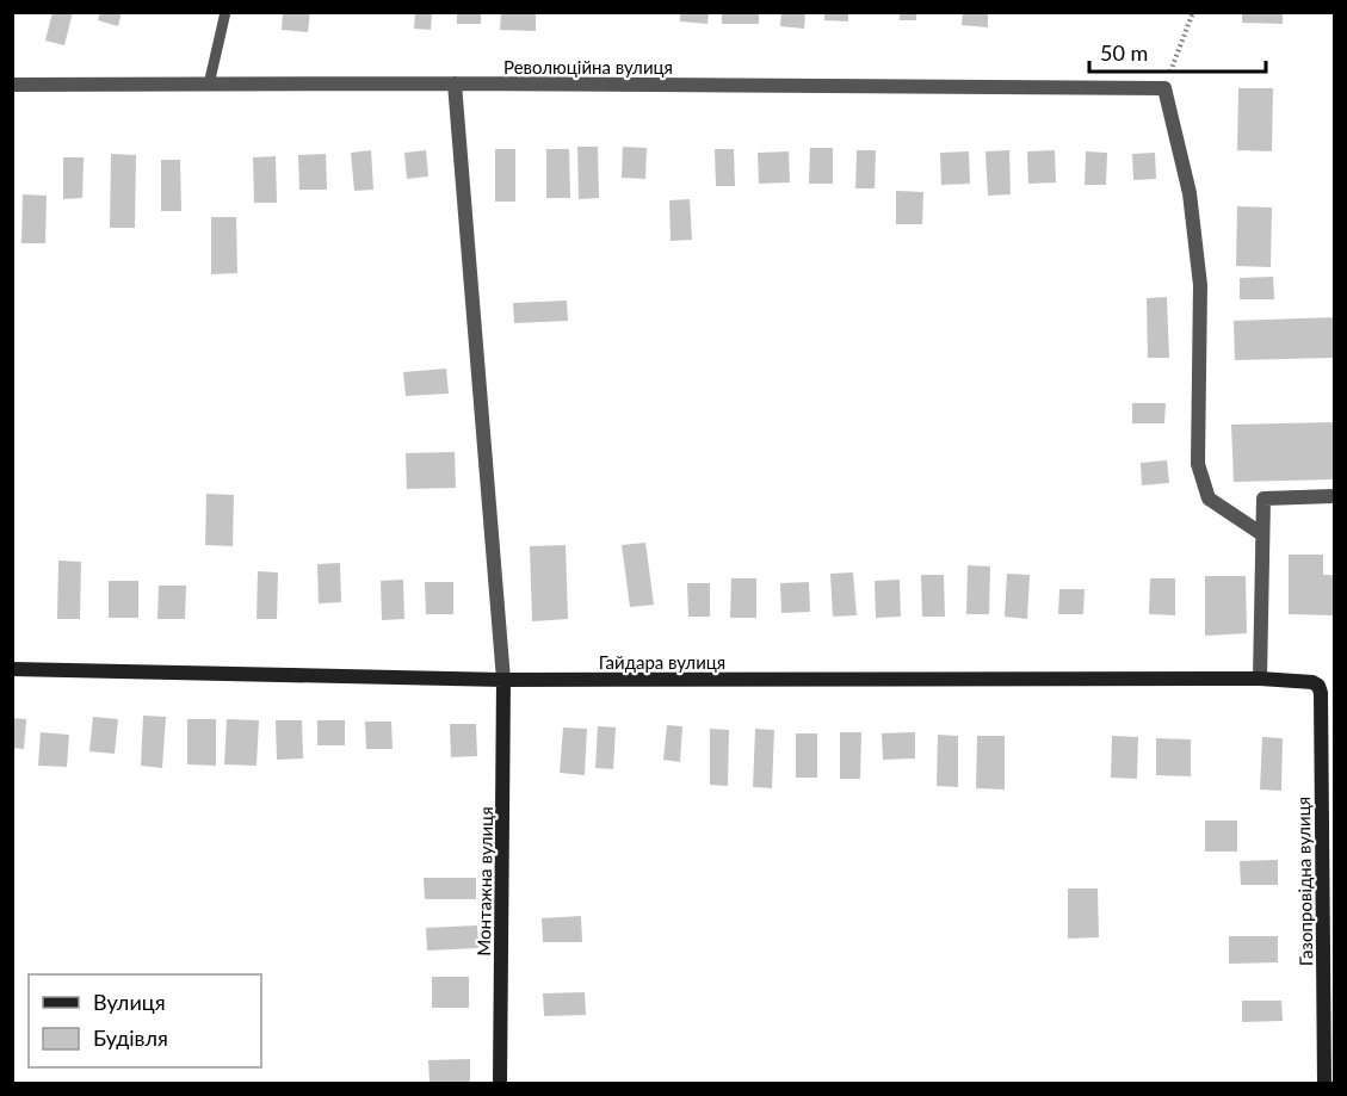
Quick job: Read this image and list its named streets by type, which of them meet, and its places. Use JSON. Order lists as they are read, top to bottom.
{
  "streets": {
    "street": [
      "Революційна вулиця",
      "Гайдара вулиця",
      "Монтажна вулиця",
      "Газопровідна вулиця"
    ]
  },
  "crossings": [
    ["Гайдара вулиця", "Монтажна вулиця"],
    ["Гайдара вулиця", "Газопровідна вулиця"]
  ],
  "legend": ["Вулиця", "Будівля"],
  "scale_bar": "50 m"
}
